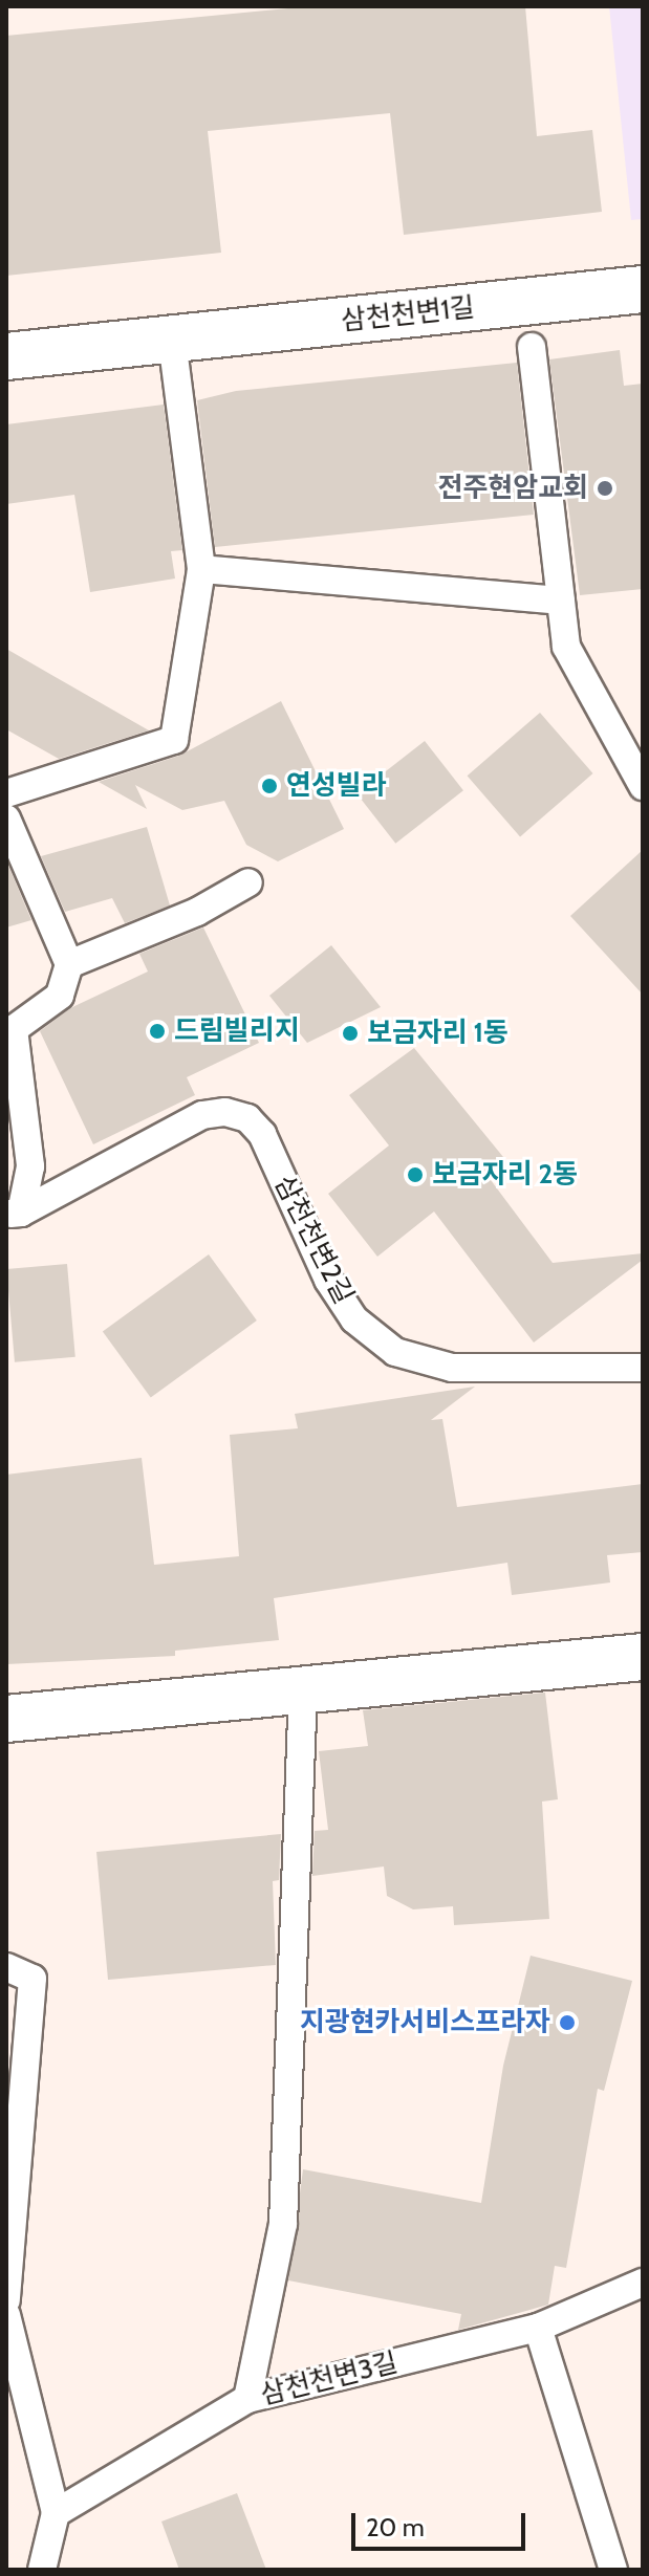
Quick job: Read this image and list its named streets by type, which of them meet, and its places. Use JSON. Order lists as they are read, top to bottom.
{
  "streets": {
    "street": ["삼천천변1길"],
    "lane": ["삼천천변2길", "삼천천변3길"]
  },
  "places": [
    "전주현암교회",
    "연성빌라",
    "드림빌리지",
    "보금자리 1동",
    "보금자리 2동",
    "지광현카서비스프라자"
  ],
  "scale_bar": "20 m"
}
